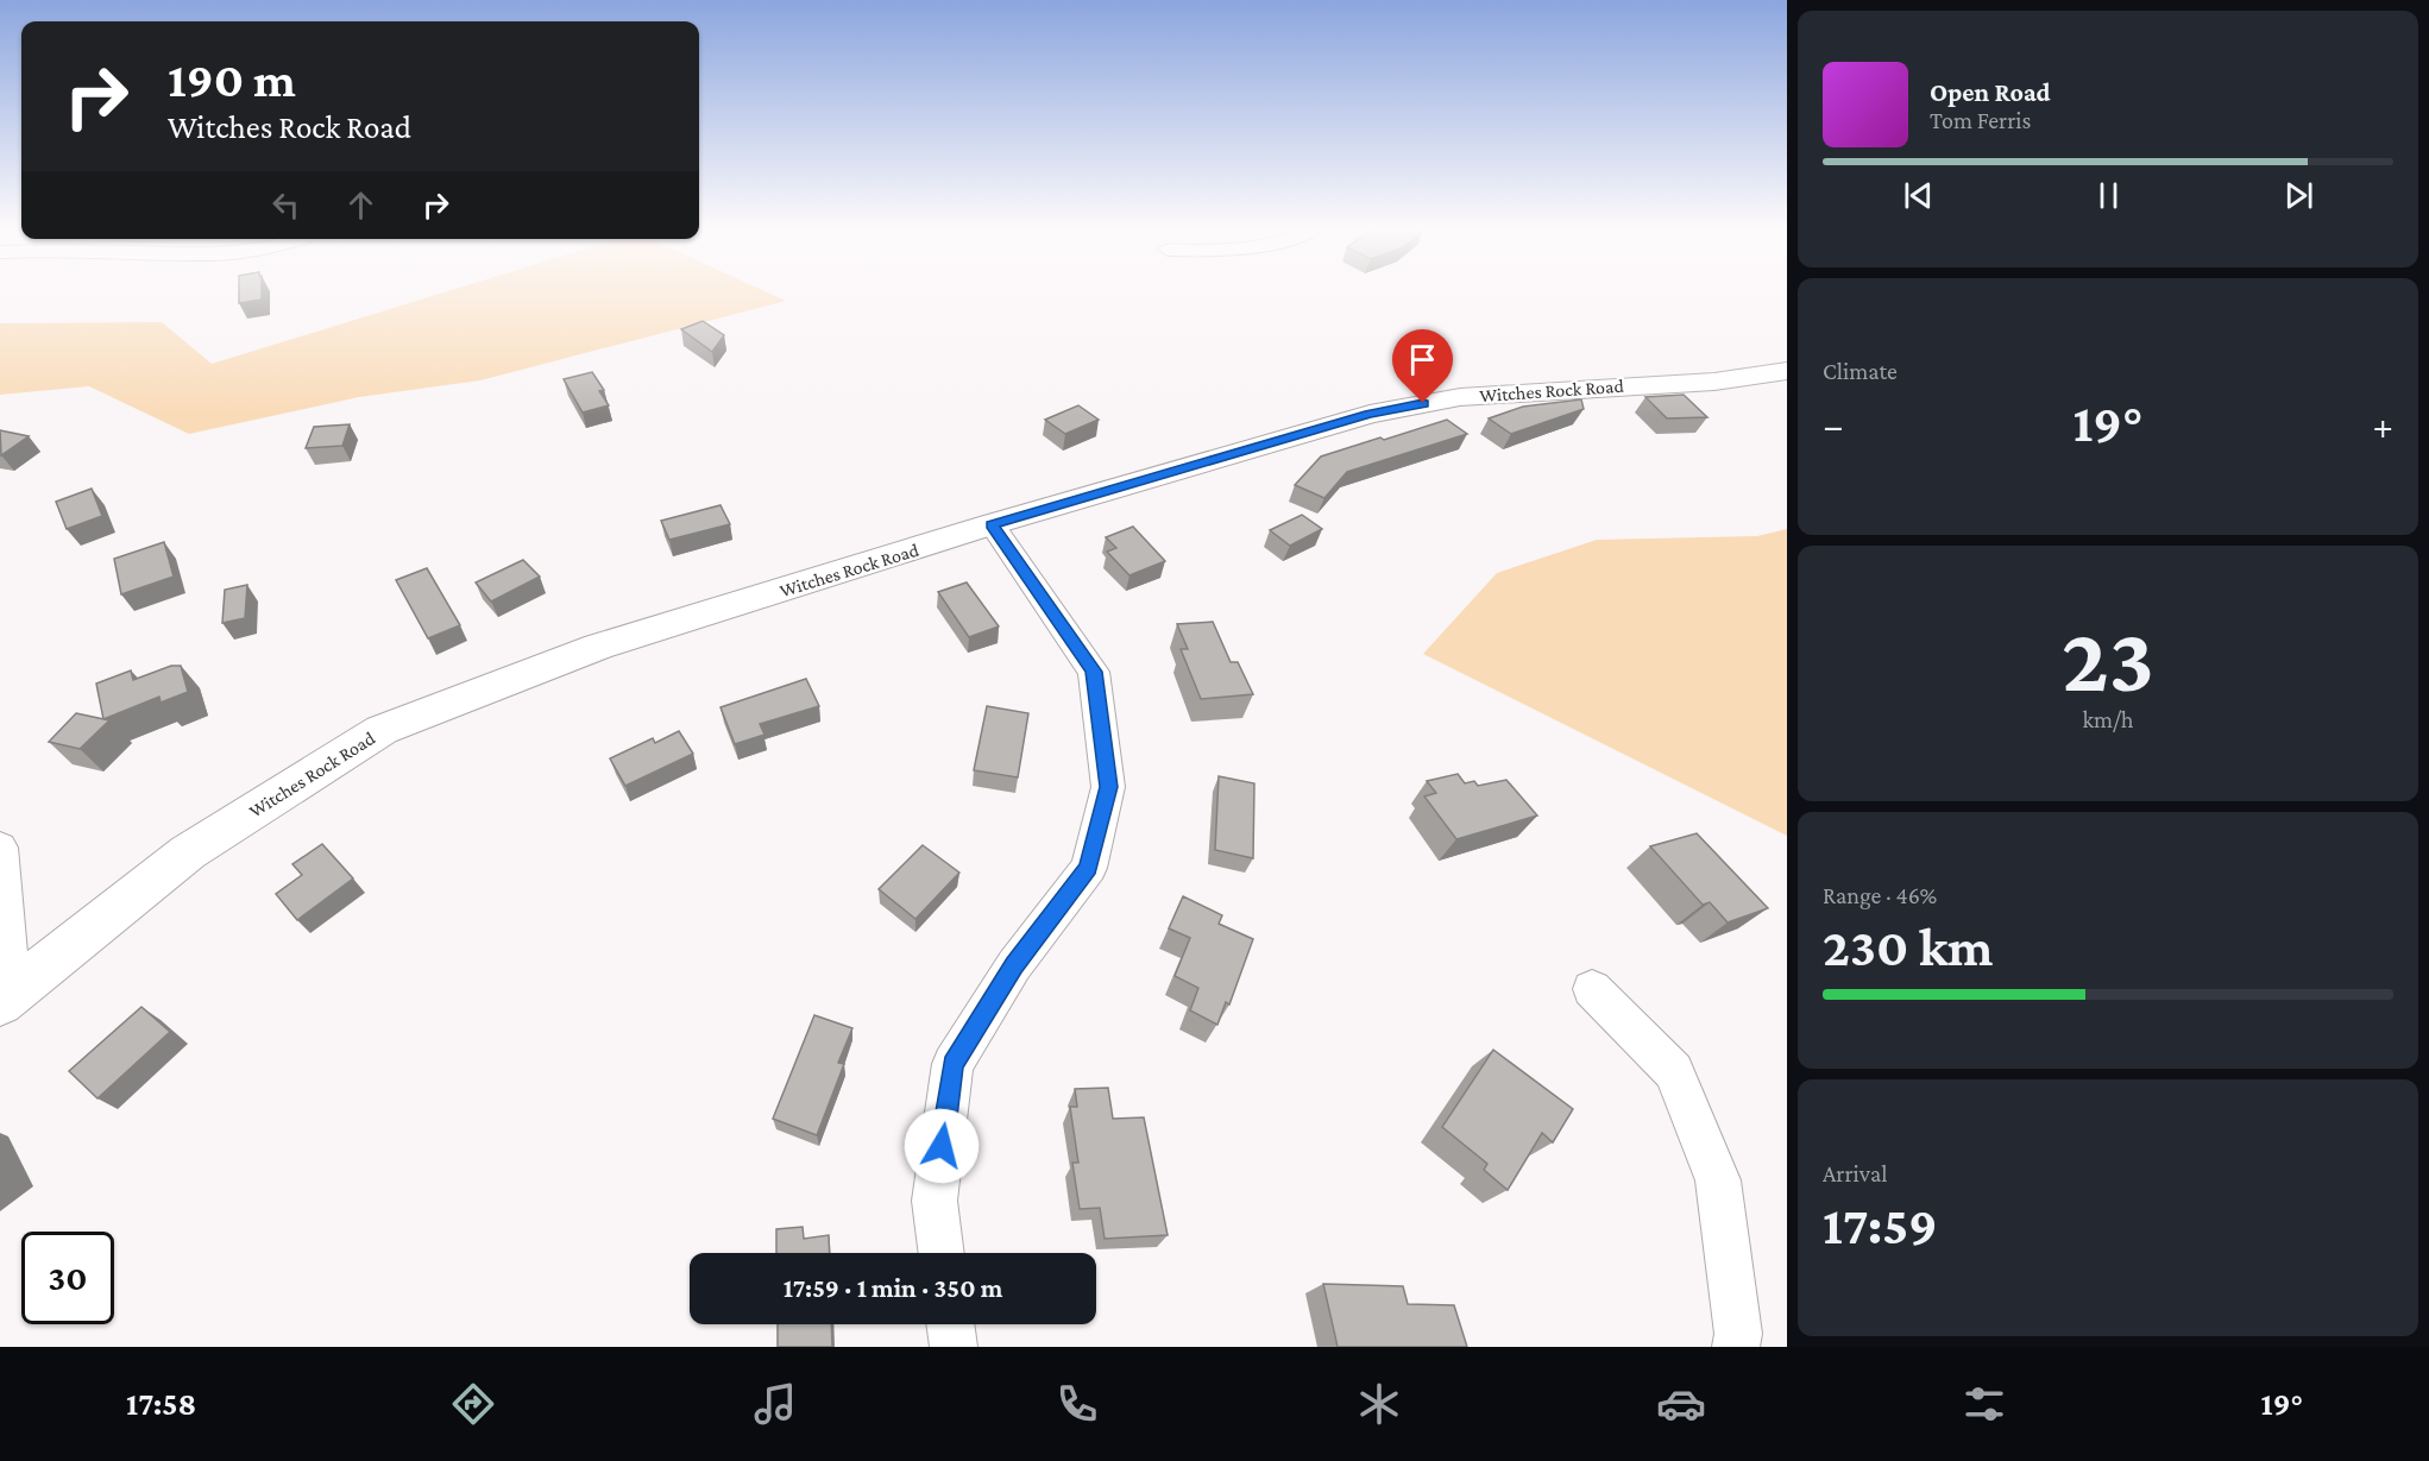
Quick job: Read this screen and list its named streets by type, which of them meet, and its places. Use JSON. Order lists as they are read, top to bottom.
{
  "streets": {
    "street": ["Witches Rock Road"]
  },
  "page": {
    "turn": ["190 m", "Witches Rock Road"],
    "song": ["Open Road", "Tom Ferris"],
    "tile": [
      "Climate",
      ["23", "km/h"],
      ["Range · 46%", "230 km"],
      ["Arrival", "17:59"]
    ],
    "heat": ["−", "19°", "+"],
    "limit": "30",
    "trip": "17:59 · 1 min · 350 m",
    "tabs": ["17:58", "19°"]
  }
}
